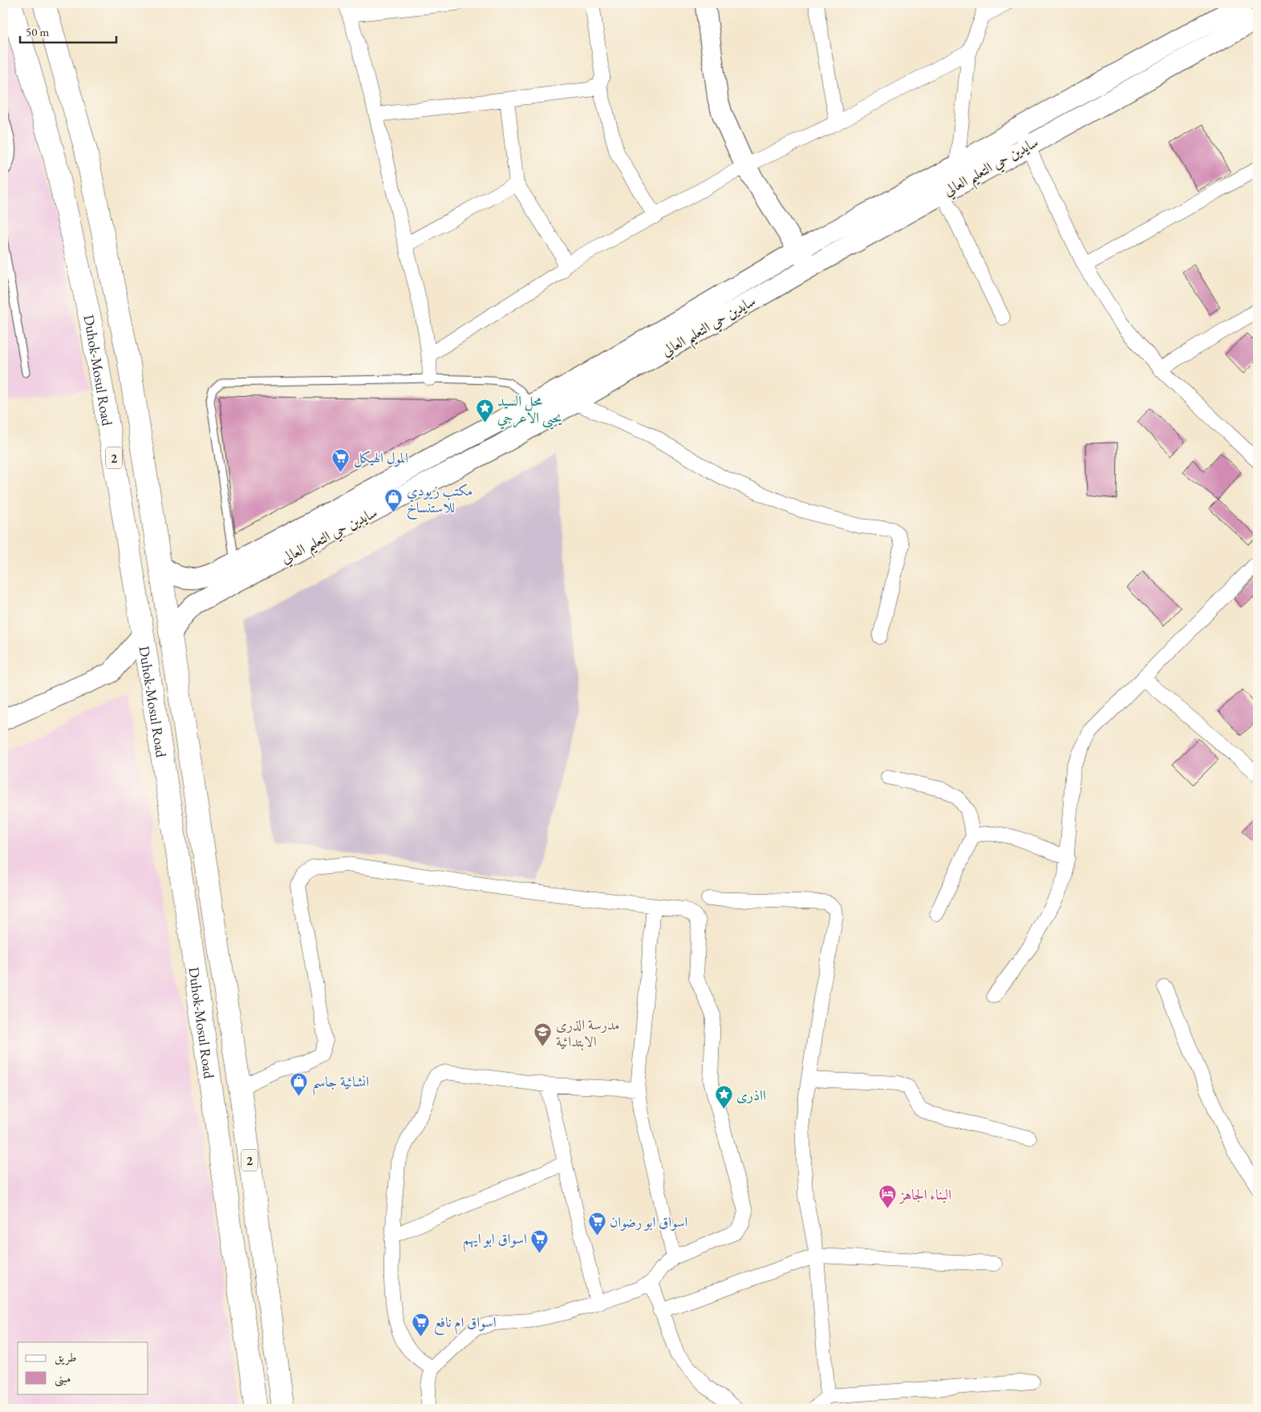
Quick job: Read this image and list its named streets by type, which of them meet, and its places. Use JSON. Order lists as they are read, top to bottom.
{
  "streets": {
    "highway": ["Duhok-Mosul Road", "2"],
    "main road": ["سايدين حي التعليم العالي"]
  },
  "crossings": [
    ["سايدين حي التعليم العالي", "Duhok-Mosul Road"]
  ],
  "places": {
    "place": ["محل السيد يحيى الاعرجي", "ااذرى"],
    "supermarket": [
      "المول الهيكل",
      "اسواق ابو رضوان",
      "اسواق ابو ايهم",
      "اسواق ام نافع"
    ],
    "shop": ["مكتب زيودي للاستنساخ", "انشائية جاسم"],
    "school or university": ["مدرسة الذرى الابتدائية"],
    "hotel": ["البناء الجاهز"]
  },
  "legend": ["طريق", "مبنى"],
  "scale_bar": "50 m"
}
